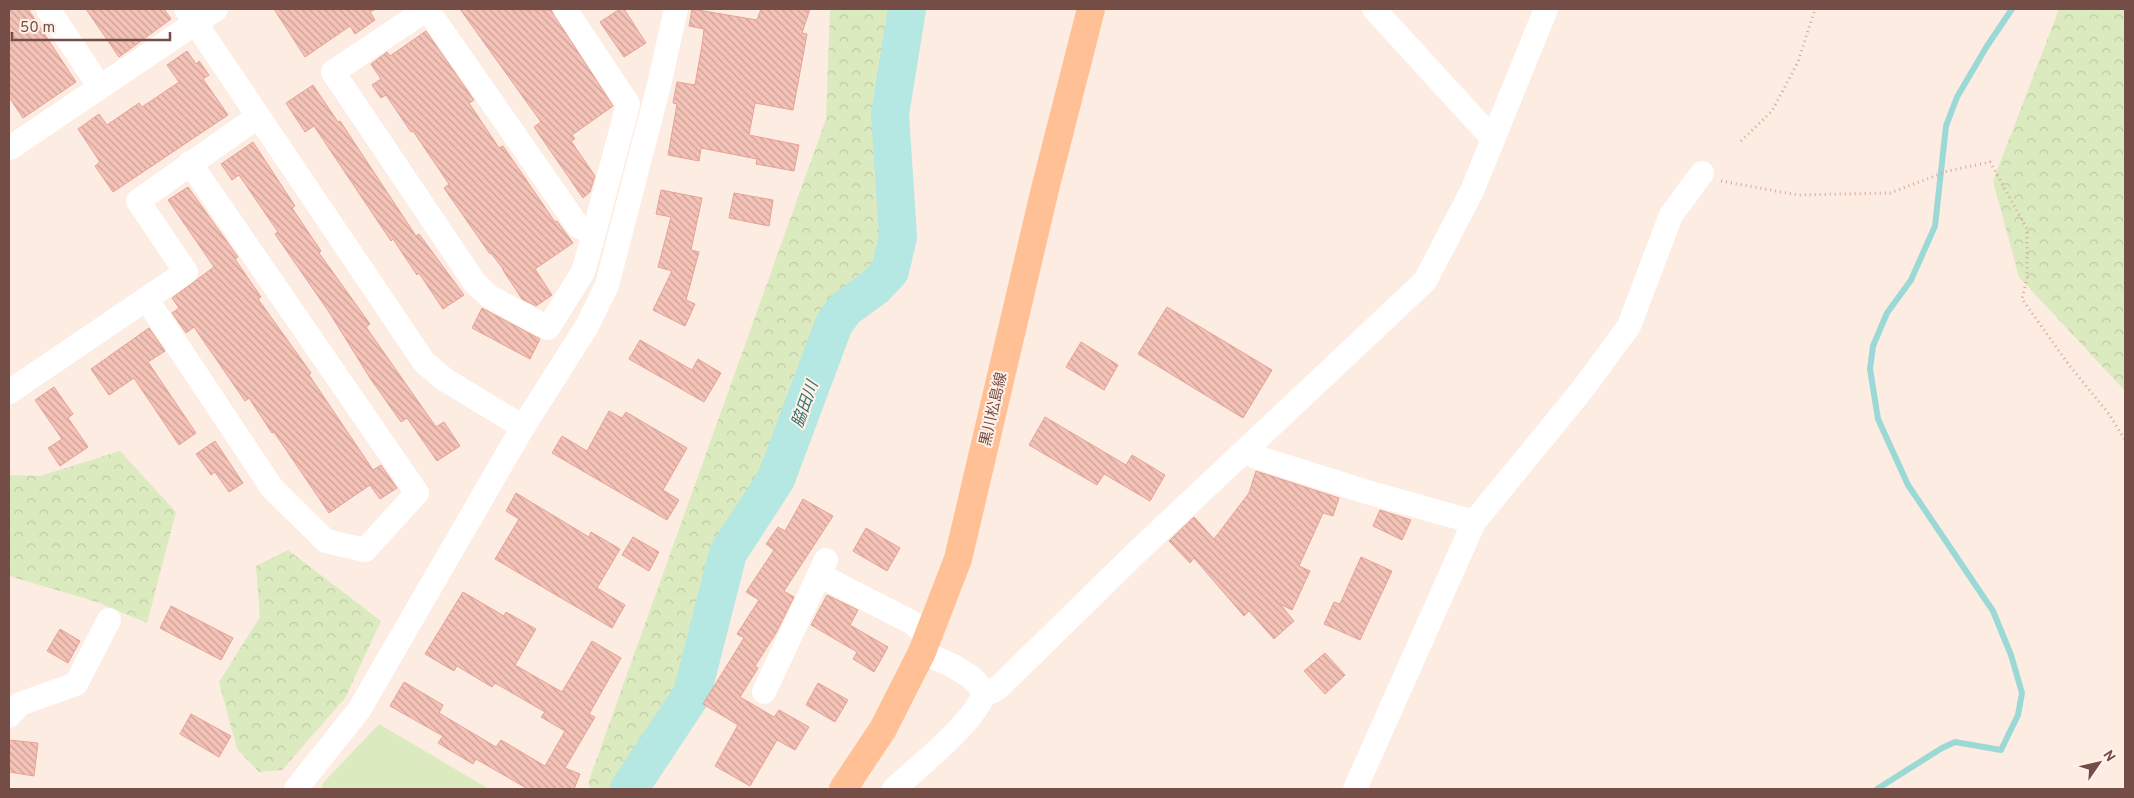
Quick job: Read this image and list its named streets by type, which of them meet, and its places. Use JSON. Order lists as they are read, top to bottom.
{
  "streets": {
    "main road": ["黒川松島線"]
  },
  "water": ["脇田川"],
  "scale_bar": "50 m",
  "north": "top right"
}
